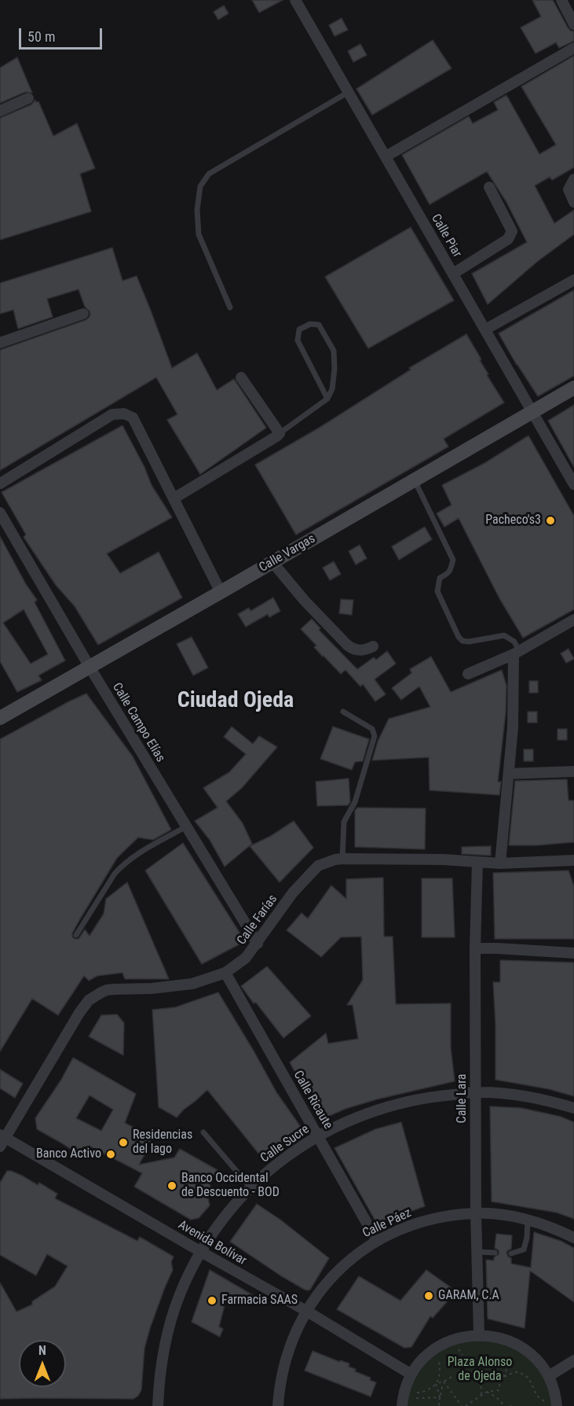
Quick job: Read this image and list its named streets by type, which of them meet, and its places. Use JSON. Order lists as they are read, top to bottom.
{
  "streets": {
    "street": [
      "Calle Piar",
      "Calle Vargas",
      "Calle Campo Elías",
      "Calle Farías",
      "Calle Lara",
      "Calle Ricaute",
      "Calle Sucre",
      "Calle Páez",
      "Avenida Bolívar"
    ]
  },
  "crossings": [
    ["Calle Piar", "Calle Vargas"],
    ["Calle Vargas", "Calle Campo Elías"],
    ["Calle Campo Elías", "Calle Farías"],
    ["Calle Farías", "Calle Lara"],
    ["Calle Farías", "Calle Ricaute"],
    ["Calle Farías", "Avenida Bolívar"],
    ["Calle Lara", "Calle Sucre"],
    ["Calle Lara", "Calle Páez"],
    ["Calle Ricaute", "Calle Sucre"],
    ["Calle Ricaute", "Calle Páez"],
    ["Calle Sucre", "Avenida Bolívar"],
    ["Calle Páez", "Avenida Bolívar"]
  ],
  "districts": ["Ciudad Ojeda"],
  "parks": ["Plaza Alonso de Ojeda"],
  "places": [
    "Pacheco's3",
    "Residencias del lago",
    "Banco Activo",
    "Banco Occidental de Descuento - BOD",
    "GARAM, C.A",
    "Farmacia SAAS"
  ],
  "scale_bar": "50 m",
  "north": "top"
}
